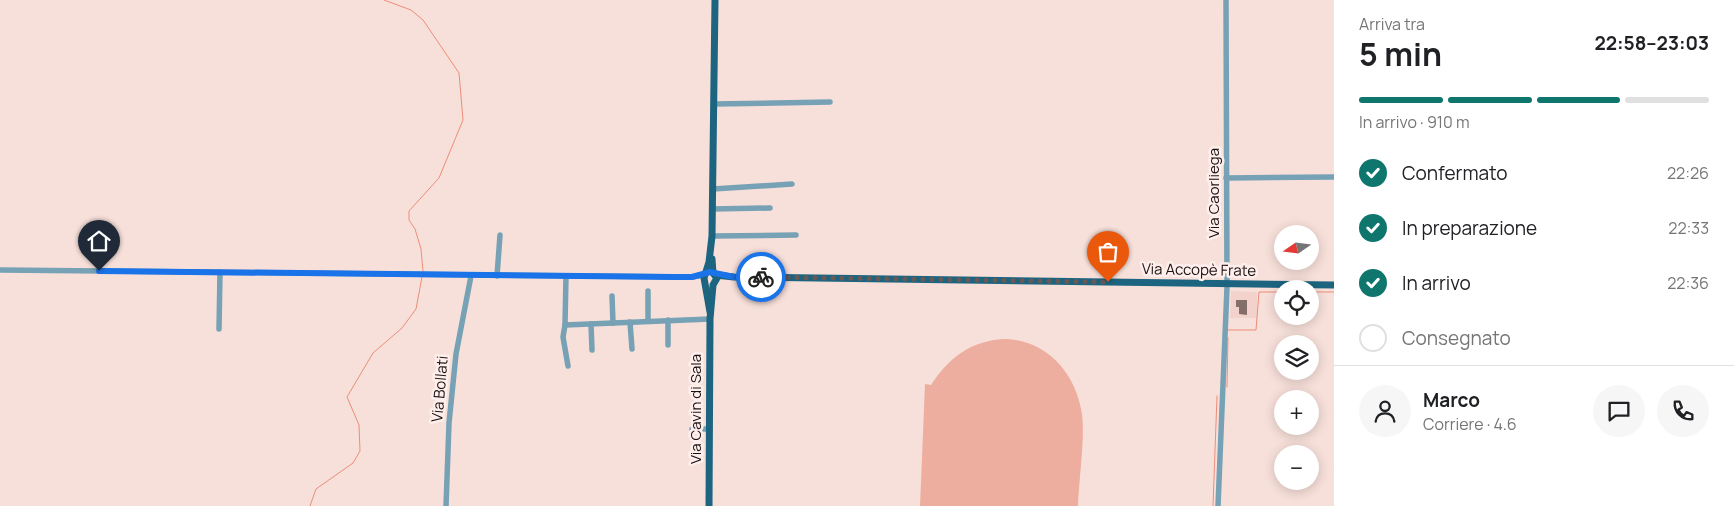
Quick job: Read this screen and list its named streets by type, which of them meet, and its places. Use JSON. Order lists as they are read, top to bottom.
{
  "streets": {
    "main road": ["Via Accopè Frate", "Via Cavin di Sala"],
    "street": ["Via Caorliega", "Via Bollati"]
  },
  "crossings": [
    ["Via Caorliega", "Via Accopè Frate"],
    ["Via Accopè Frate", "Via Cavin di Sala"]
  ],
  "north": "left",
  "page": {
    "heading": ["5 min", "Arriva tra", "22:58–23:03"],
    "panel": ["Marco", "Corriere · 4.6"],
    "bar": "In arrivo · 910 m",
    "list": [
      ["Confermato", "22:26"],
      ["In preparazione", "22:33"],
      ["In arrivo", "22:36"],
      "Consegnato"
    ],
    "map_buttons": ["+", "−"]
  }
}
